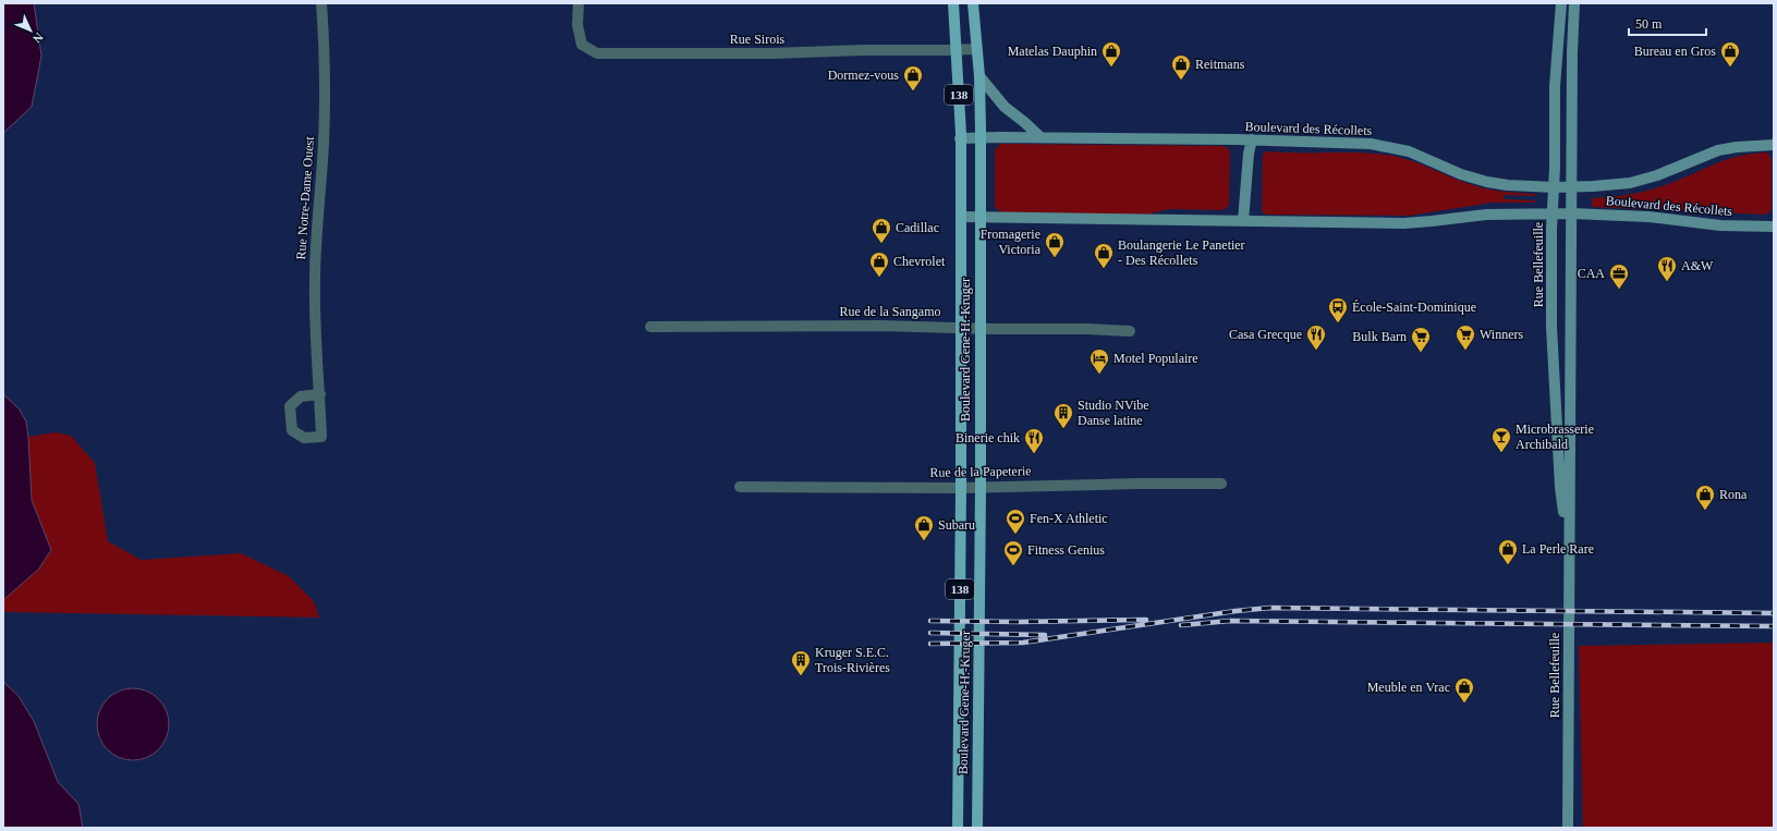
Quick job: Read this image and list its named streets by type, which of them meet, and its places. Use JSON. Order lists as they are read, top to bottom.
{
  "streets": {
    "main road": [
      "138",
      "Boulevard des Récollets",
      "Rue Bellefeuille",
      "Boulevard Gene-H.-Kruger"
    ],
    "street": [
      "Rue Sirois",
      "Rue Notre-Dame Ouest",
      "Rue de la Sangamo",
      "Rue de la Papeterie"
    ]
  },
  "crossings": [
    ["Rue Sirois", "Boulevard Gene-H.-Kruger"],
    ["Boulevard des Récollets", "Rue Bellefeuille"],
    ["Boulevard des Récollets", "Boulevard Gene-H.-Kruger"],
    ["Rue de la Sangamo", "Boulevard Gene-H.-Kruger"],
    ["Boulevard Gene-H.-Kruger", "Rue de la Papeterie"]
  ],
  "places": {
    "shop": [
      "Matelas Dauphin",
      "Bureau en Gros",
      "Reitmans",
      "Dormez-vous",
      "Cadillac",
      "Fromagerie Victoria",
      "Boulangerie Le Panetier - Des Récollets",
      "Chevrolet",
      "Rona",
      "Subaru",
      "La Perle Rare",
      "Meuble en Vrac"
    ],
    "restaurant": ["A&W", "Casa Grecque", "Binerie chik"],
    "office": ["CAA"],
    "bus stop": ["École-Saint-Dominique"],
    "supermarket": ["Winners", "Bulk Barn"],
    "hotel": ["Motel Populaire"],
    "building": ["Studio NVibe Danse latine", "Kruger S.E.C. Trois-Rivières"],
    "bar": ["Microbrasserie Archibald"],
    "sports": ["Fen-X Athletic", "Fitness Genius"]
  },
  "scale_bar": "50 m",
  "north": "bottom right"
}
